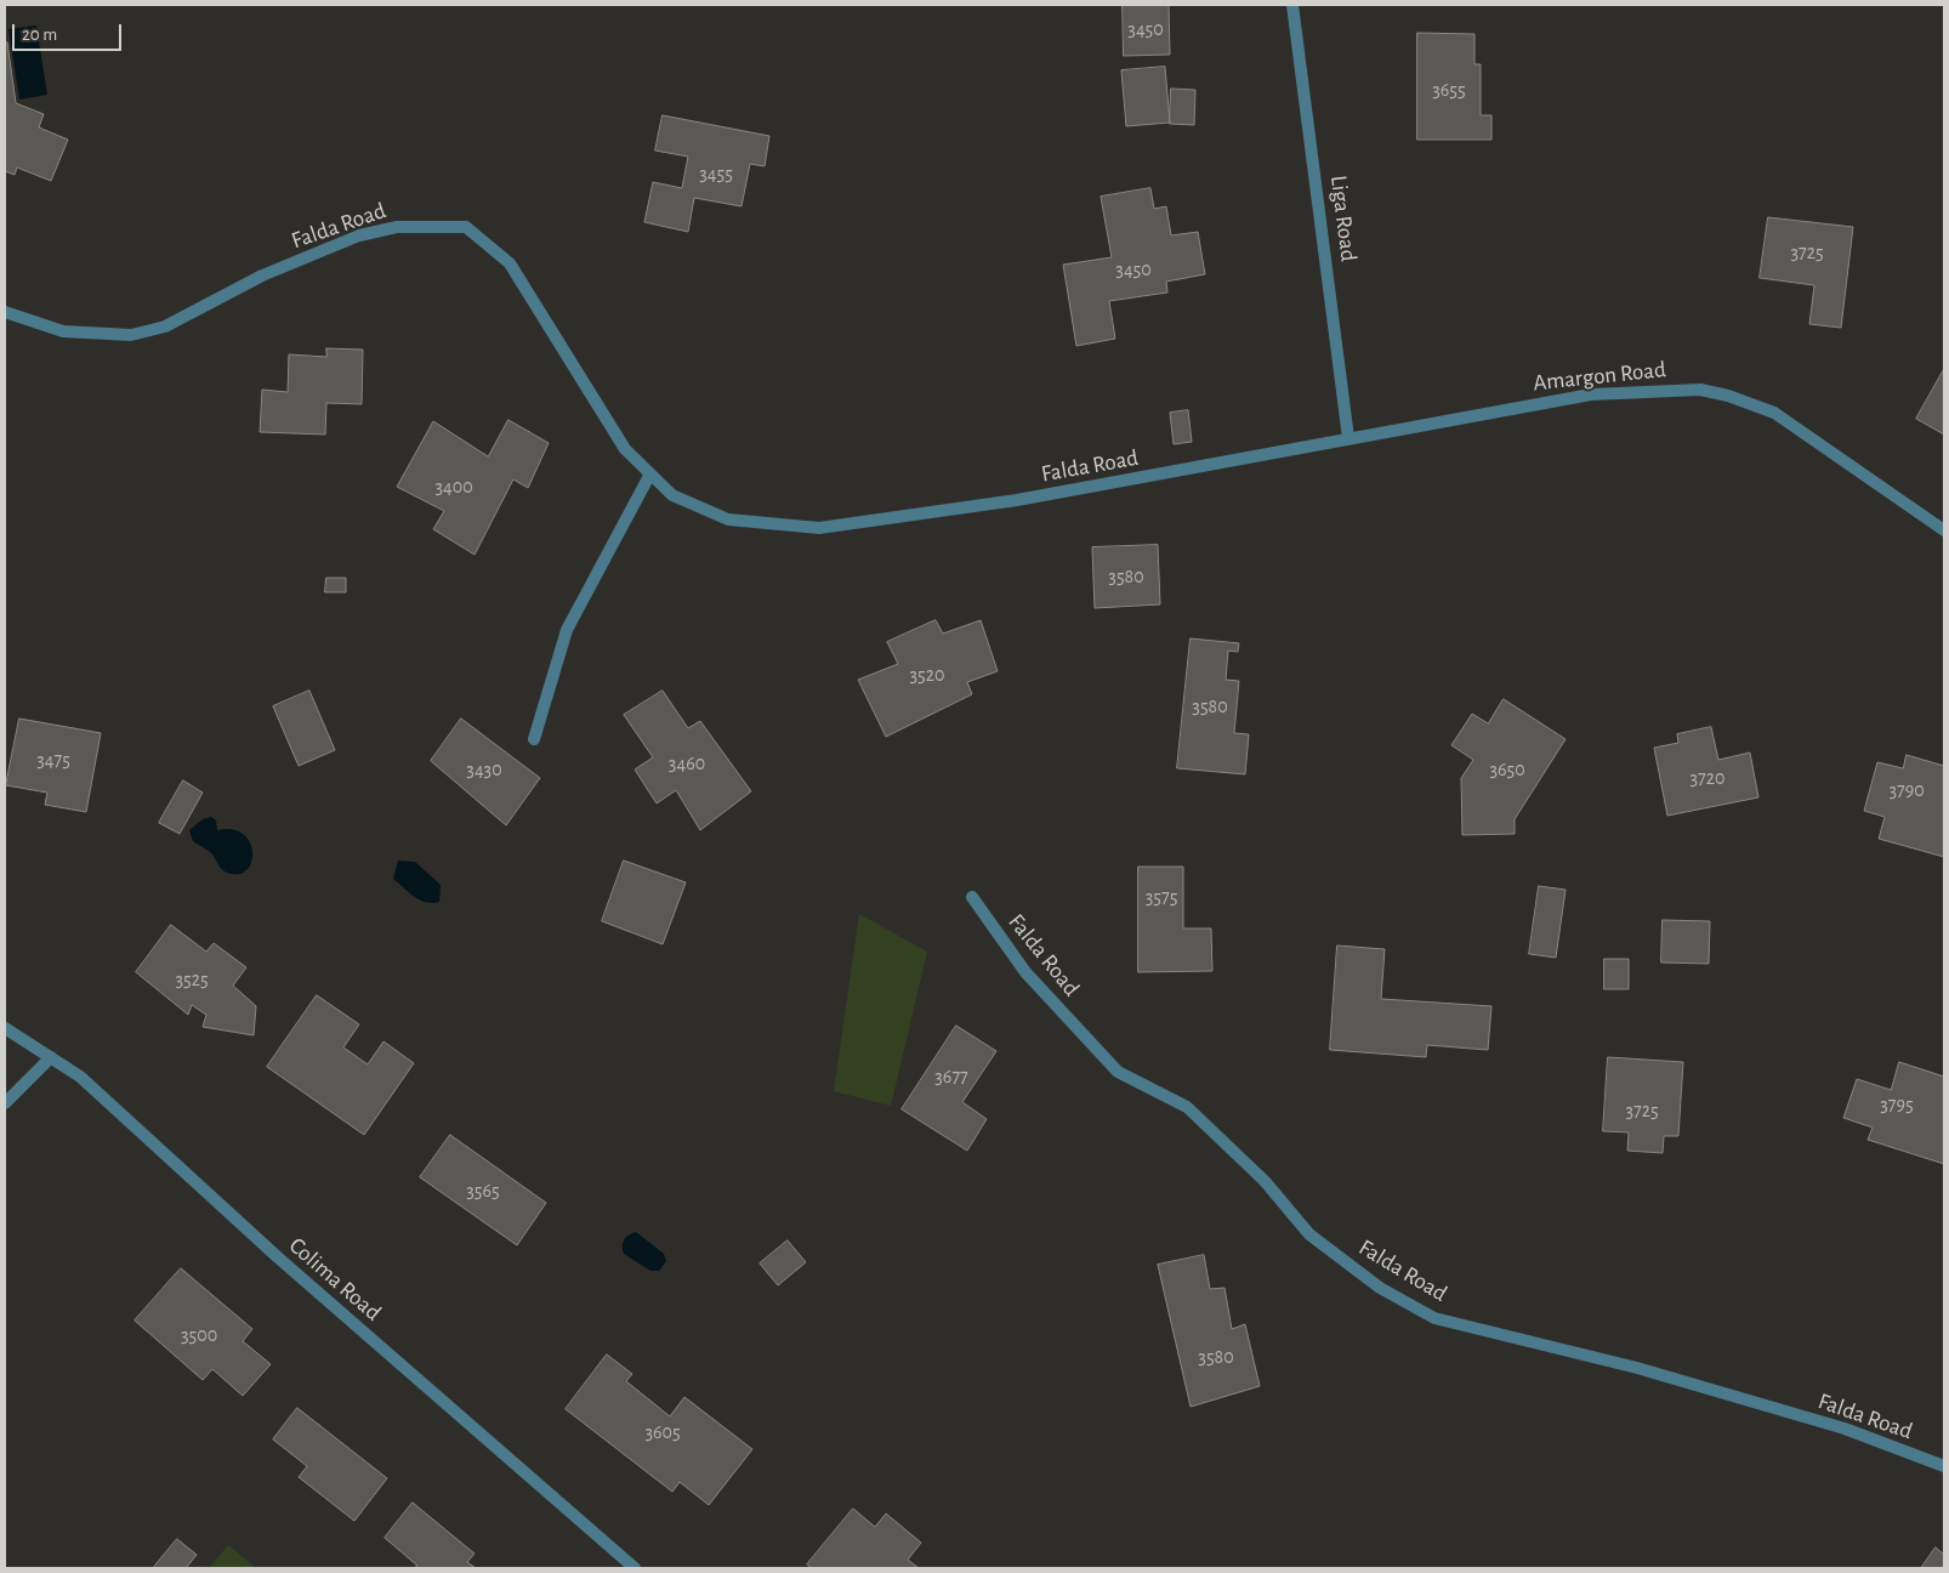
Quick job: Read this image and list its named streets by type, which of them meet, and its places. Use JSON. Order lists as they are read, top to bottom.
{
  "streets": {
    "street": [
      "Liga Road",
      "Falda Road",
      "Amargon Road",
      "Colima Road"
    ]
  },
  "crossings": [
    ["Liga Road", "Amargon Road"],
    ["Falda Road", "Amargon Road"]
  ],
  "house_numbers": [
    "3450",
    "3655",
    "3455",
    "3725",
    "3450",
    "3400",
    "3580",
    "3520",
    "3580",
    "3475",
    "3460",
    "3430",
    "3650",
    "3720",
    "3790",
    "3575",
    "3525",
    "3677",
    "3795",
    "3725",
    "3565",
    "3500",
    "3580",
    "3605"
  ],
  "scale_bar": "20 m"
}
